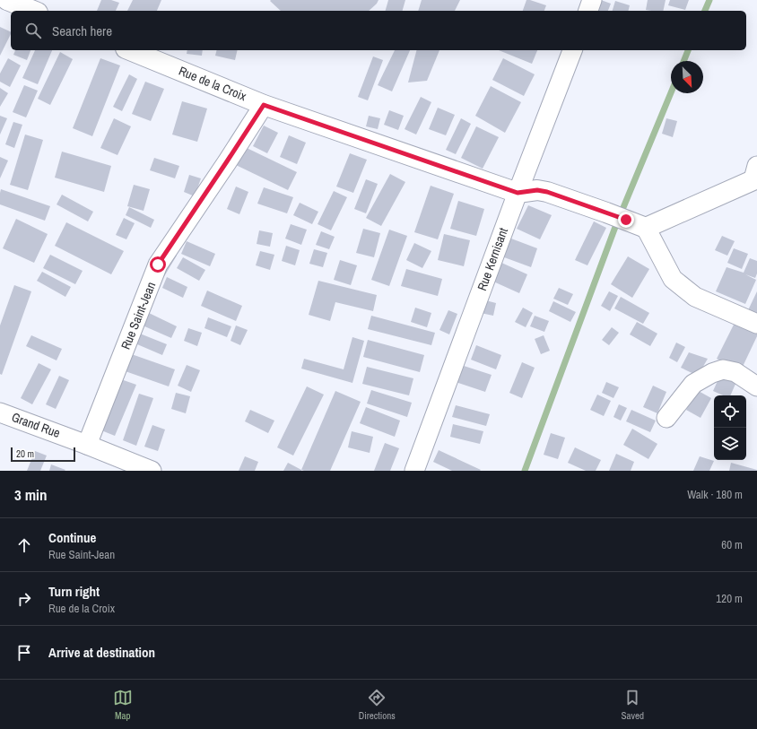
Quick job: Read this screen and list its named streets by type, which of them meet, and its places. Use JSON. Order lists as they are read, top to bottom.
{
  "streets": {
    "street": [
      "Rue de la Croix",
      "Rue Kernisant",
      "Rue Saint-Jean",
      "Grand Rue"
    ]
  },
  "crossings": [
    ["Rue de la Croix", "Rue Kernisant"],
    ["Rue de la Croix", "Rue Saint-Jean"],
    ["Rue Saint-Jean", "Grand Rue"]
  ],
  "scale_bar": "20 m",
  "north": "bottom right",
  "page": {
    "search": "Search here",
    "scale": "20 m",
    "heading": ["3 min", "Walk · 180 m"],
    "list": [
      ["Continue", "Rue Saint-Jean", "60 m"],
      ["Turn right", "Rue de la Croix", "120 m"],
      "Arrive at destination"
    ],
    "nav": ["Map", "Directions", "Saved"]
  }
}
